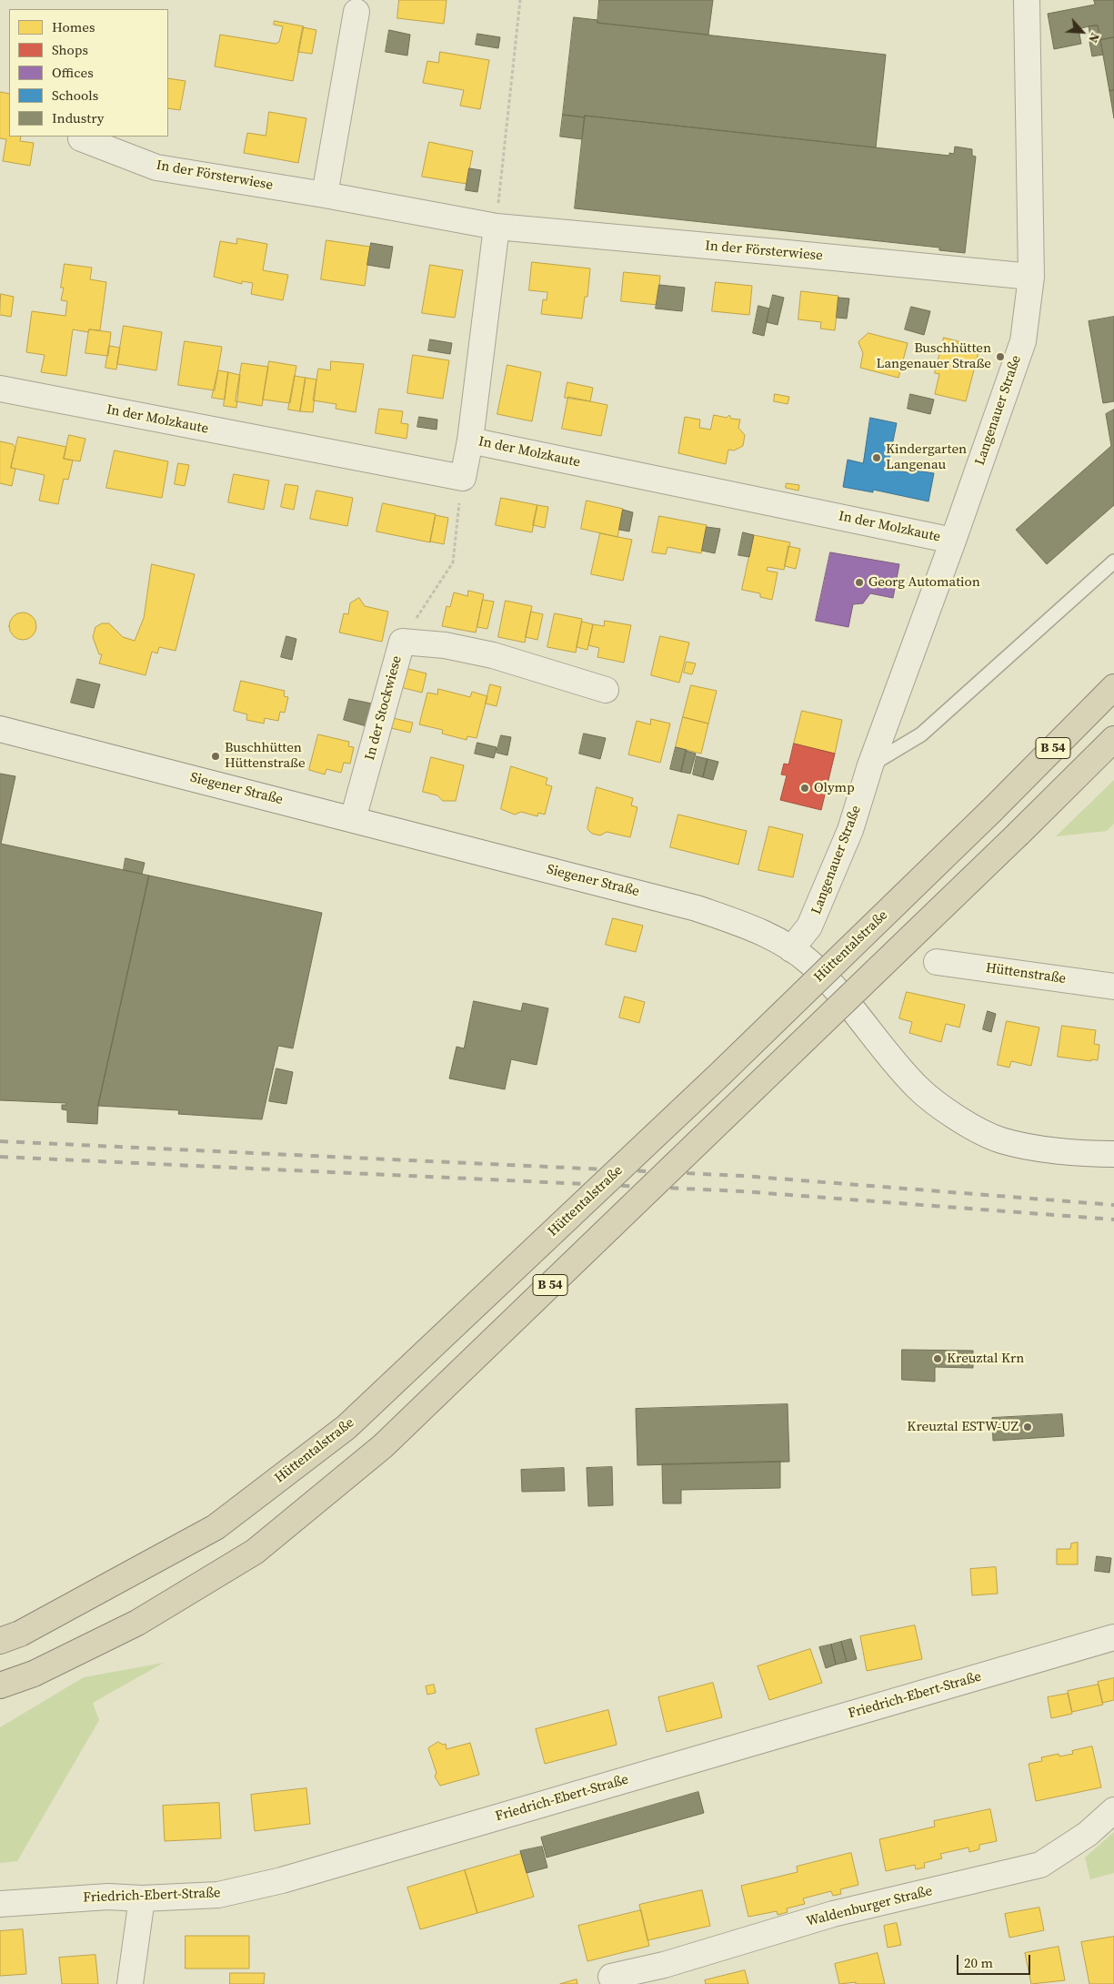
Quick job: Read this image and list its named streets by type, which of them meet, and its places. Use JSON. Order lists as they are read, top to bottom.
{
  "streets": {
    "highway": ["B 54", "Hüttentalstraße"],
    "street": [
      "In der Försterwiese",
      "Langenauer Straße",
      "In der Molzkaute",
      "In der Stockwiese",
      "Siegener Straße",
      "Hüttenstraße",
      "Friedrich-Ebert-Straße",
      "Waldenburger Straße"
    ]
  },
  "crossings": [
    ["In der Försterwiese", "Langenauer Straße"],
    ["Langenauer Straße", "In der Molzkaute"],
    ["Langenauer Straße", "Siegener Straße"],
    ["In der Stockwiese", "Siegener Straße"]
  ],
  "places": [
    "Buschhütten Langenauer Straße",
    "Kindergarten Langenau",
    "Georg Automation",
    "Buschhütten Hüttenstraße",
    "Olymp",
    "Kreuztal Krn",
    "Kreuztal ESTW-UZ"
  ],
  "legend": [
    "Homes",
    "Shops",
    "Offices",
    "Schools",
    "Industry"
  ],
  "scale_bar": "20 m",
  "north": "bottom right"
}
